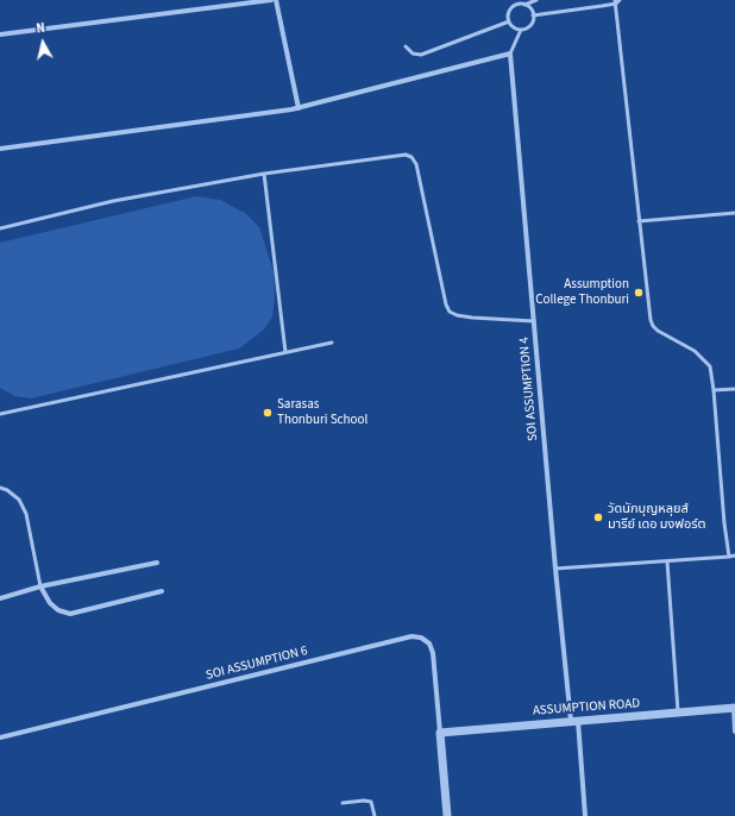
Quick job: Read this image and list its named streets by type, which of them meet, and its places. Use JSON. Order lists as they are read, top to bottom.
{
  "streets": {
    "street": ["SOI ASSUMPTION 4", "SOI ASSUMPTION 6", "ASSUMPTION ROAD"]
  },
  "crossings": [
    ["SOI ASSUMPTION 4", "ASSUMPTION ROAD"],
    ["SOI ASSUMPTION 6", "ASSUMPTION ROAD"]
  ],
  "places": ["Assumption College Thonburi", "Sarasas Thonburi School", "วัดนักบุญหลุยส์ มารีย์ เดอ มงฟอร์ต"],
  "north": "top"
}
